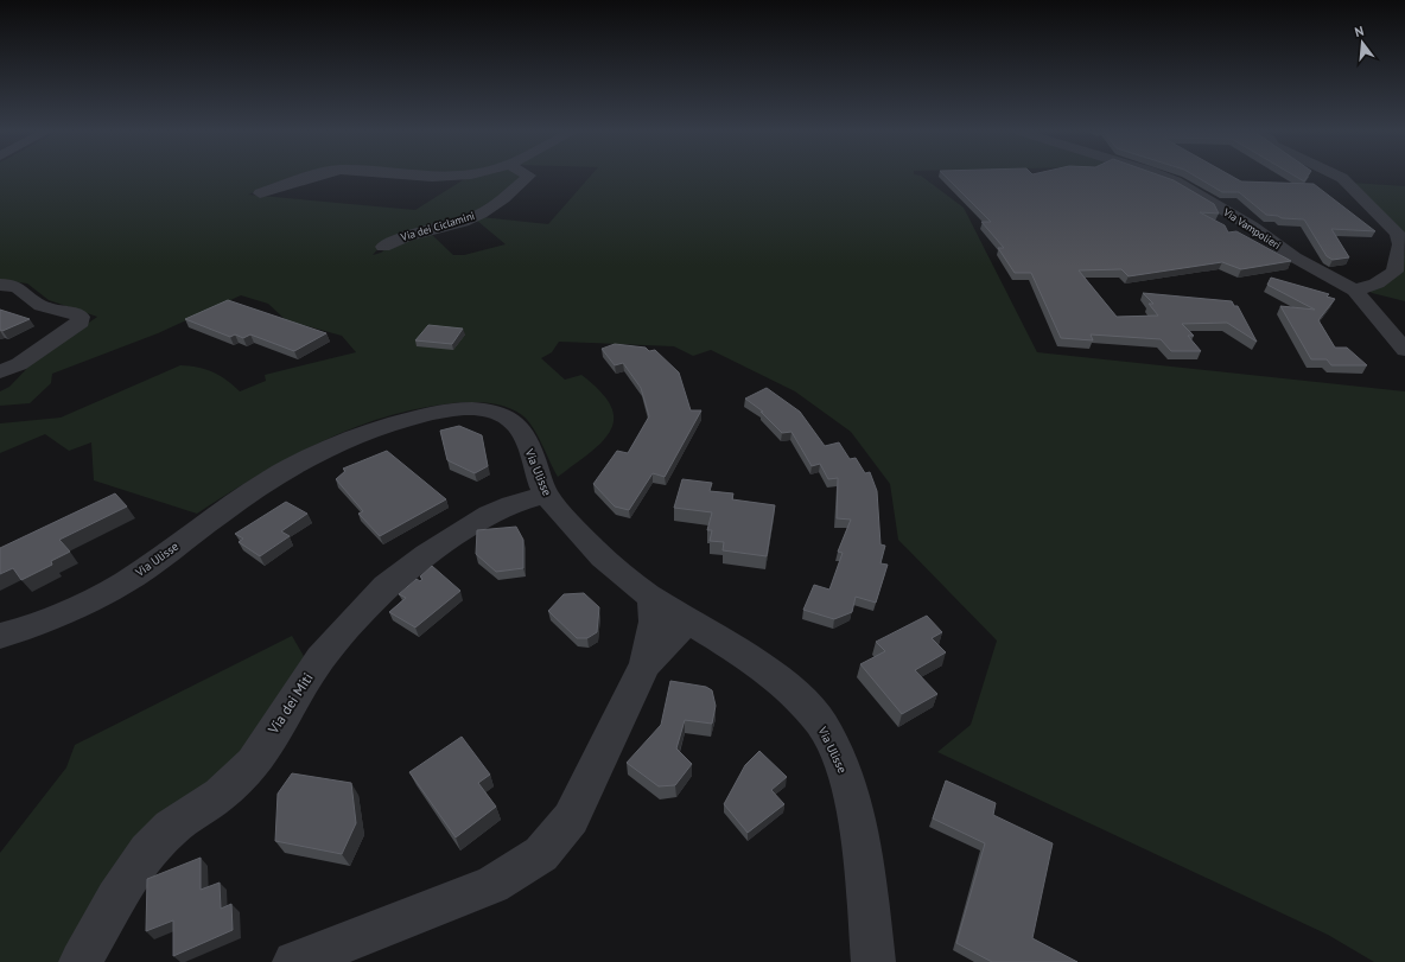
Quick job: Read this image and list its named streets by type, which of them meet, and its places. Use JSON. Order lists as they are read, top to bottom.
{
  "streets": {
    "street": [
      "Via dei Ciclamini",
      "Via Vampolieri",
      "Via Ulisse",
      "Via dei Miti"
    ]
  },
  "crossings": [
    ["Via Ulisse", "Via dei Miti"]
  ],
  "north": "top"
}
